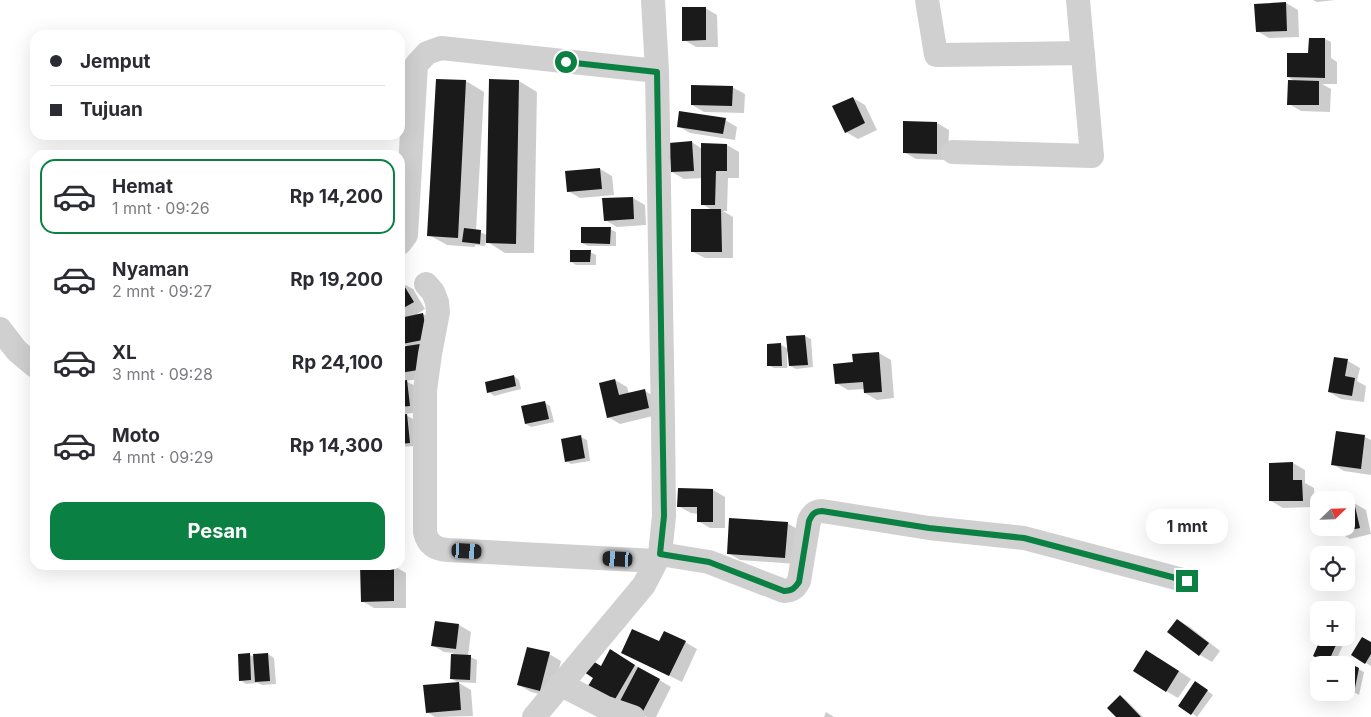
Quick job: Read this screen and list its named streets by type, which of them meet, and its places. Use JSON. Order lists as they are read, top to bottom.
{
  "north": "top right",
  "page": {
    "banner": ["Jemput", "Tujuan"],
    "list": [
      {
        "name": "Hemat",
        "note": "1 mnt · 09:26",
        "value": "Rp 14,200"
      },
      {
        "name": "Nyaman",
        "note": "2 mnt · 09:27",
        "value": "Rp 19,200"
      },
      {
        "name": "XL",
        "note": "3 mnt · 09:28",
        "value": "Rp 24,100"
      },
      {
        "name": "Moto",
        "note": "4 mnt · 09:29",
        "value": "Rp 14,300"
      }
    ],
    "map_buttons": ["+", "−"],
    "buttons": "Pesan",
    "bubble": "1 mnt"
  }
}
